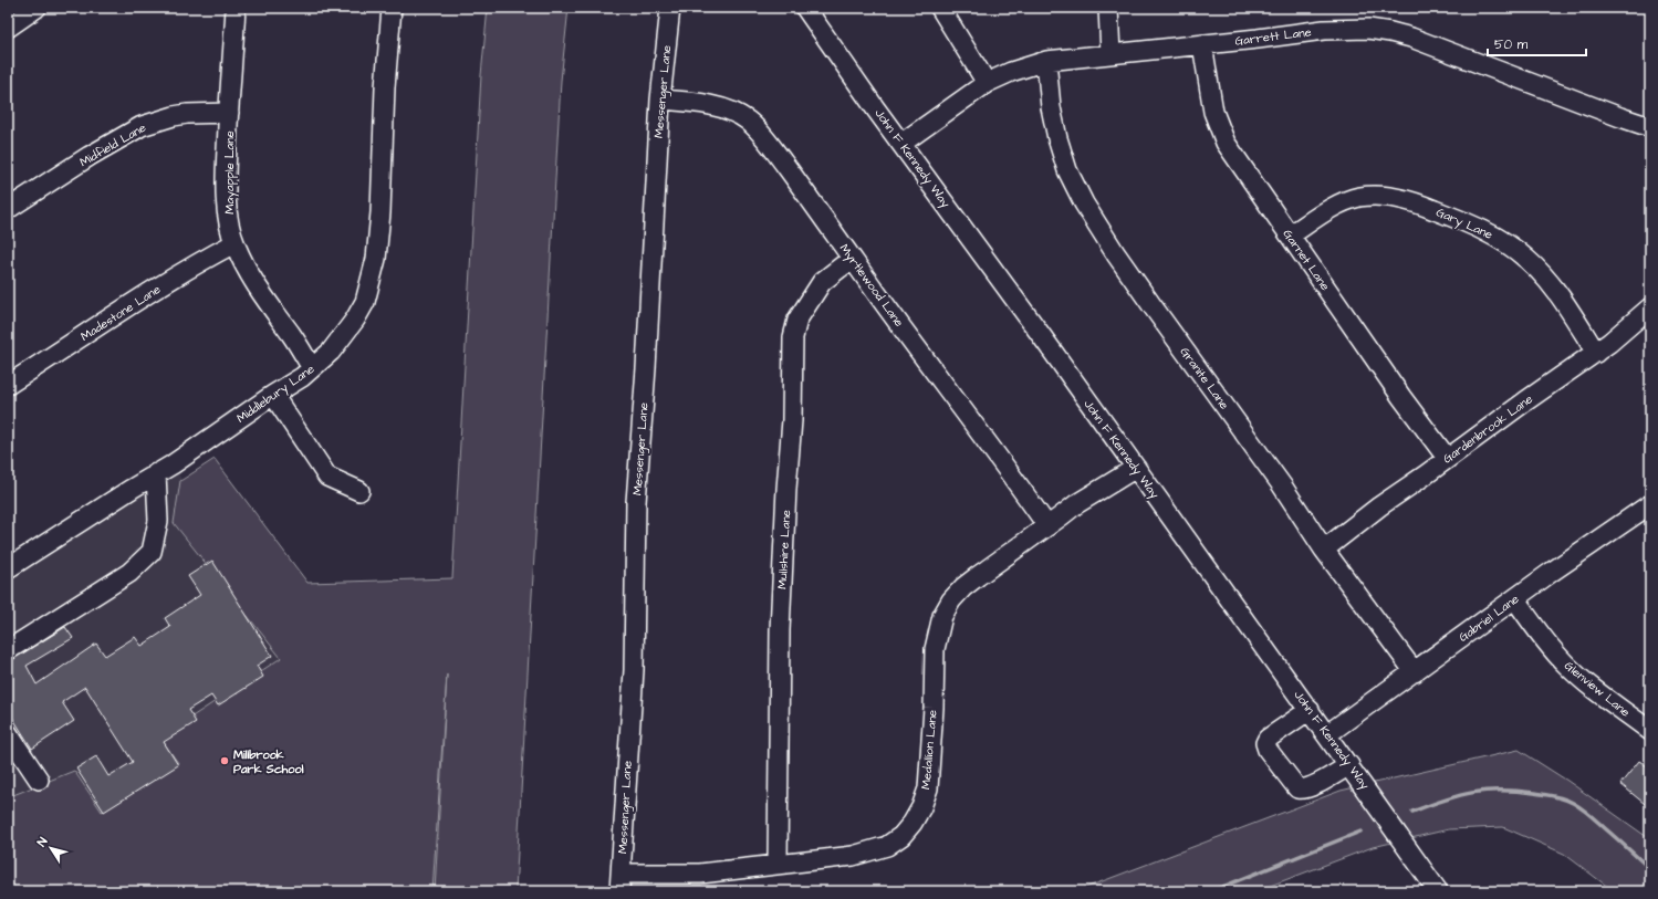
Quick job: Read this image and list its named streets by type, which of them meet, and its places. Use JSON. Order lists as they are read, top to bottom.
{
  "streets": {
    "street": [
      "Garrett Lane",
      "Messenger Lane",
      "Midfield Lane",
      "John F Kennedy Way",
      "Mayapple Lane",
      "Gary Lane",
      "Garnet Lane",
      "Myrtlewood Lane",
      "Madestone Lane",
      "Granite Lane",
      "Middlebury Lane",
      "Gardenbrook Lane",
      "Mullshire Lane",
      "Gabriel Lane",
      "Glenview Lane",
      "Medallion Lane"
    ]
  },
  "crossings": [
    ["Garrett Lane", "John F Kennedy Way"],
    ["Garrett Lane", "Garnet Lane"],
    ["Garrett Lane", "Granite Lane"],
    ["Messenger Lane", "Myrtlewood Lane"],
    ["Messenger Lane", "Medallion Lane"],
    ["Midfield Lane", "Mayapple Lane"],
    ["John F Kennedy Way", "Gabriel Lane"],
    ["John F Kennedy Way", "Medallion Lane"],
    ["Mayapple Lane", "Madestone Lane"],
    ["Mayapple Lane", "Middlebury Lane"],
    ["Gary Lane", "Garnet Lane"],
    ["Gary Lane", "Gardenbrook Lane"],
    ["Garnet Lane", "Gardenbrook Lane"],
    ["Myrtlewood Lane", "Mullshire Lane"],
    ["Myrtlewood Lane", "Medallion Lane"],
    ["Granite Lane", "Gardenbrook Lane"],
    ["Granite Lane", "Gabriel Lane"],
    ["Mullshire Lane", "Medallion Lane"],
    ["Gabriel Lane", "Glenview Lane"]
  ],
  "places": ["Millbrook Park School"],
  "scale_bar": "50 m",
  "north": "top left"
}
